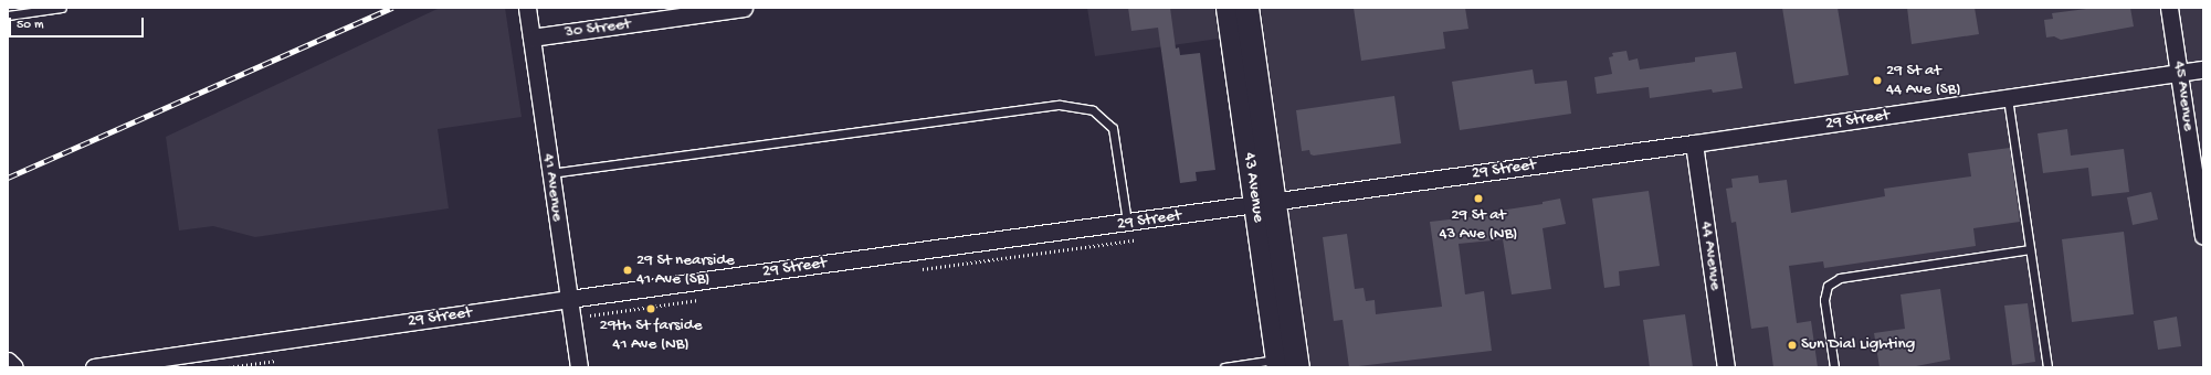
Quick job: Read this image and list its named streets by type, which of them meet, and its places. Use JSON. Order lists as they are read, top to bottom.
{
  "streets": {
    "street": [
      "30 Street",
      "45 Avenue",
      "29 Street",
      "41 Avenue",
      "43 Avenue",
      "44 Avenue"
    ]
  },
  "crossings": [
    ["30 Street", "41 Avenue"],
    ["45 Avenue", "29 Street"],
    ["29 Street", "41 Avenue"],
    ["29 Street", "43 Avenue"],
    ["29 Street", "44 Avenue"]
  ],
  "places": [
    "29 St at 44 Ave (SB)",
    "29 St at 43 Ave (NB)",
    "29 St nearside 41 Ave (SB)",
    "29th St farside 41 Ave (NB)",
    "Sun Dial Lighting"
  ],
  "scale_bar": "50 m"
}
